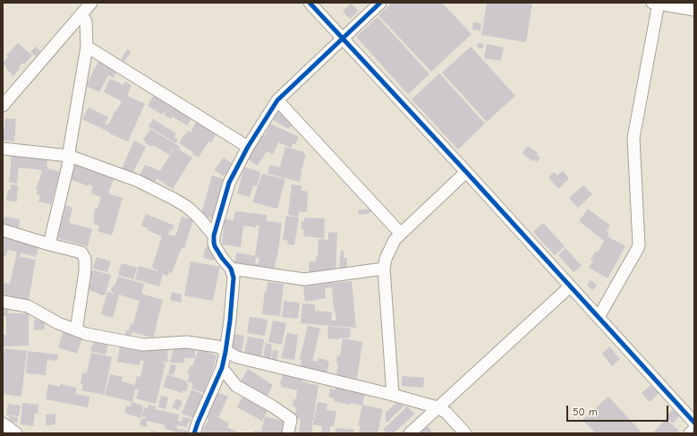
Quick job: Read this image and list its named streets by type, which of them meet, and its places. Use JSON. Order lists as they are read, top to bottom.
{
  "scale_bar": "50 m"
}
